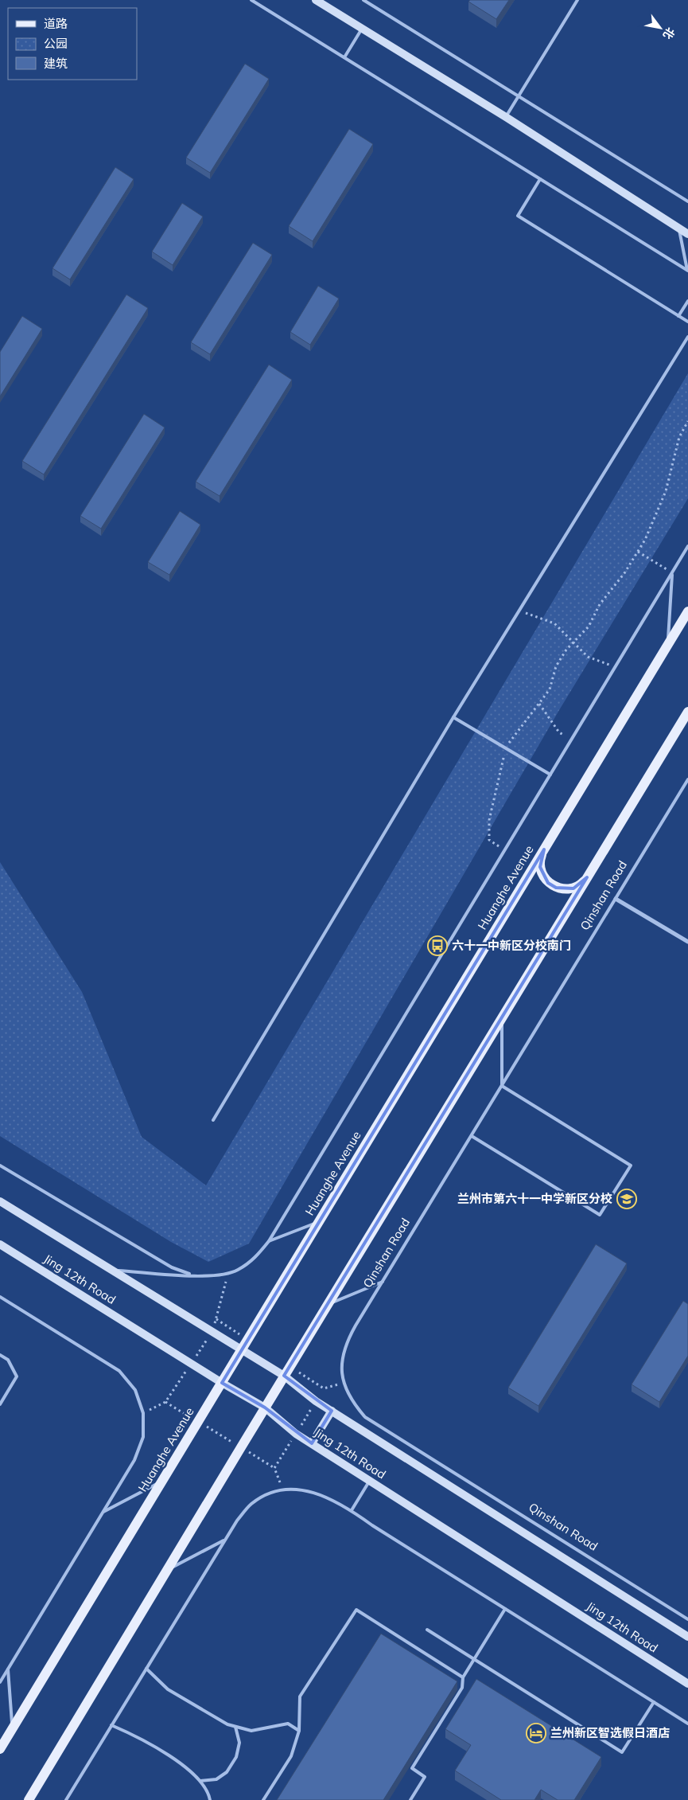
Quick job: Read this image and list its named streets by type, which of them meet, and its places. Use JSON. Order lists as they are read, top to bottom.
{
  "streets": {
    "main road": ["Huanghe Avenue"],
    "street": ["Jing 12th Road"],
    "lane": ["Qinshan Road"]
  },
  "crossings": [
    ["Huanghe Avenue", "Jing 12th Road"]
  ],
  "places": {
    "bus stop": ["六十一中新区分校南门"],
    "school or university": ["兰州市第六十一中学新区分校"],
    "hotel": ["兰州新区智选假日酒店"]
  },
  "legend": ["道路", "公园", "建筑"],
  "north": "bottom right"
}
